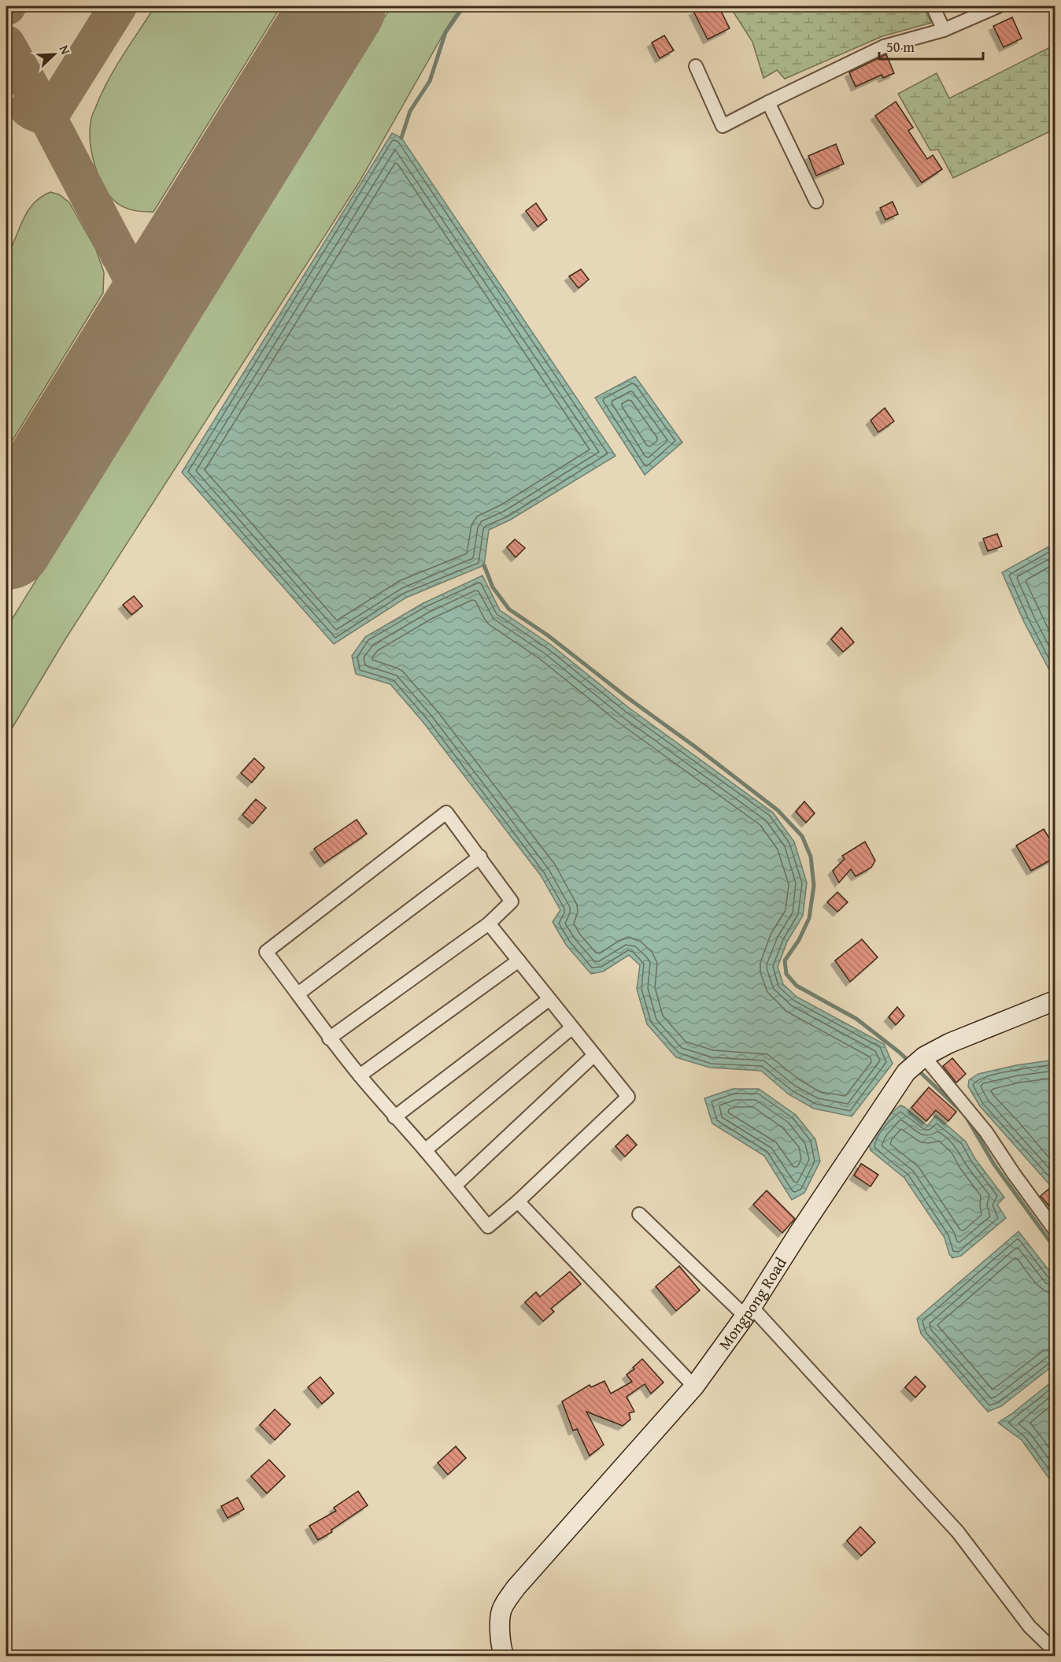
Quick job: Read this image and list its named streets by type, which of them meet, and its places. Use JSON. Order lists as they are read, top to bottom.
{
  "streets": {
    "main road": ["Mongpong Road"]
  },
  "scale_bar": "50 m",
  "north": "top right"
}
